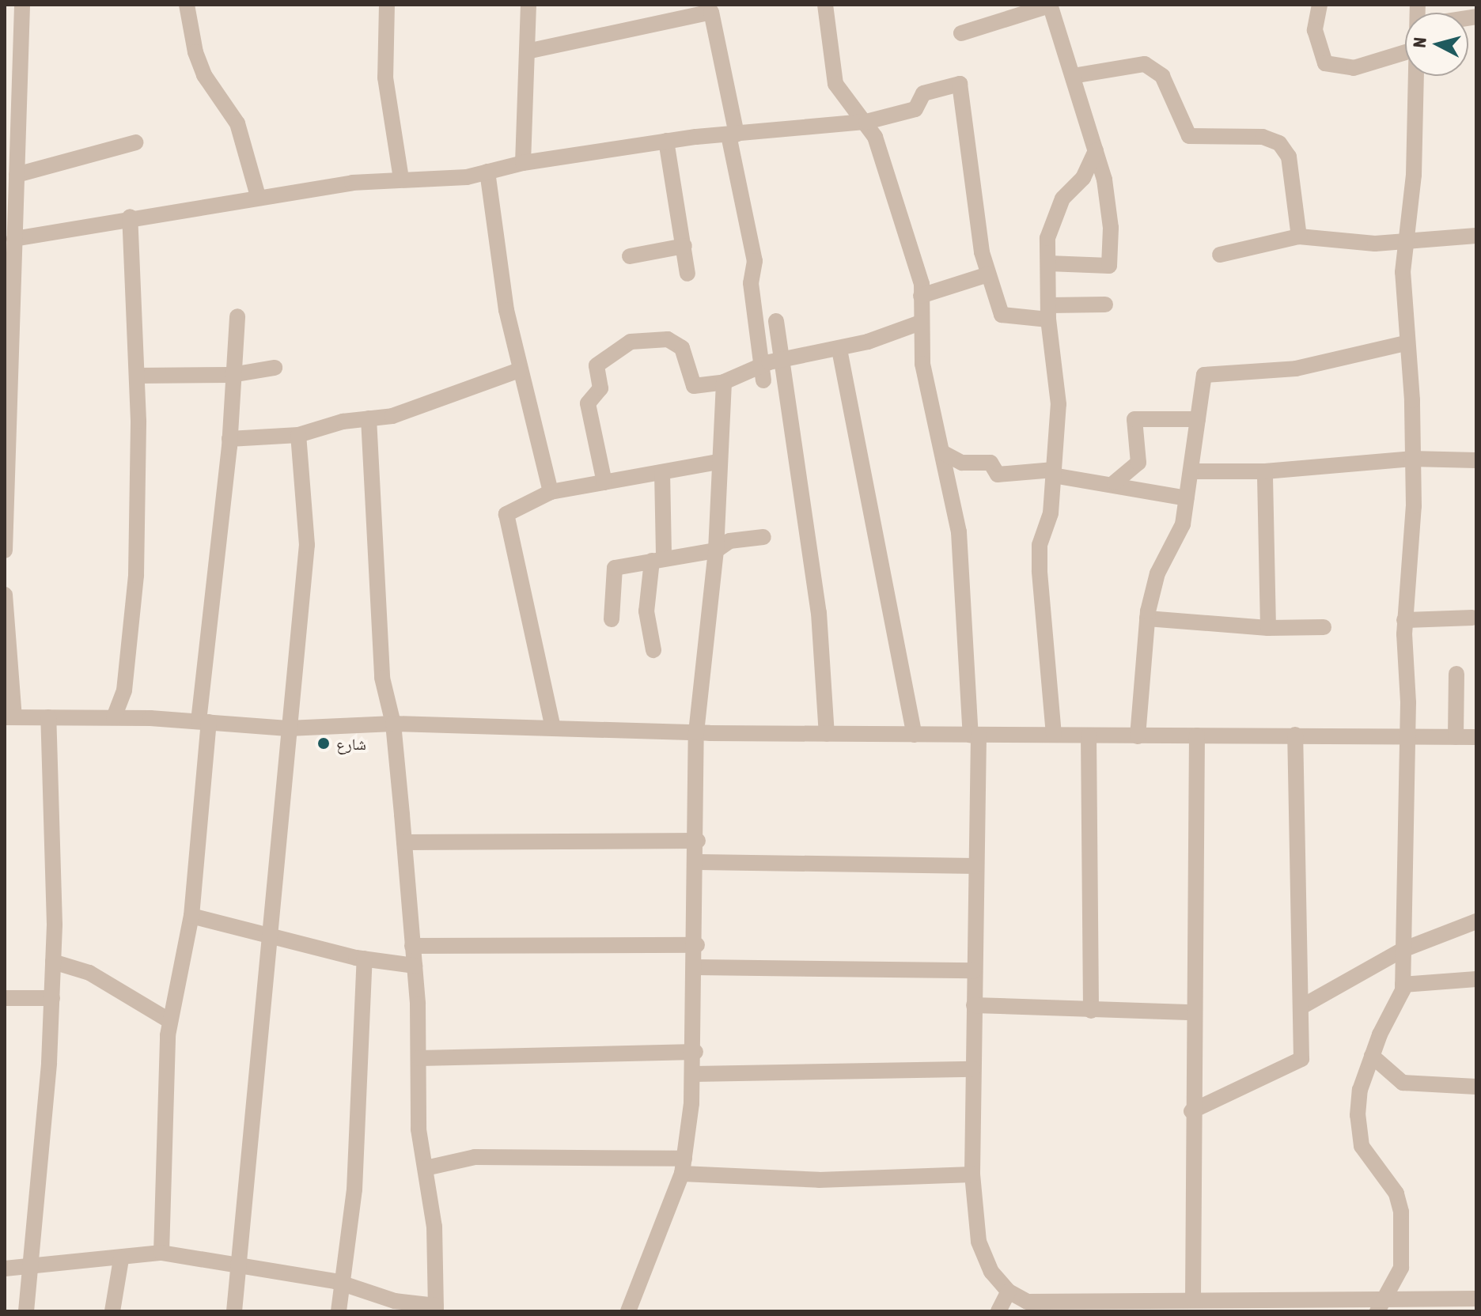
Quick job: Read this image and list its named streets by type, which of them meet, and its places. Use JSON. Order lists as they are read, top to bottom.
{
  "places": ["شارع"],
  "north": "left"
}
